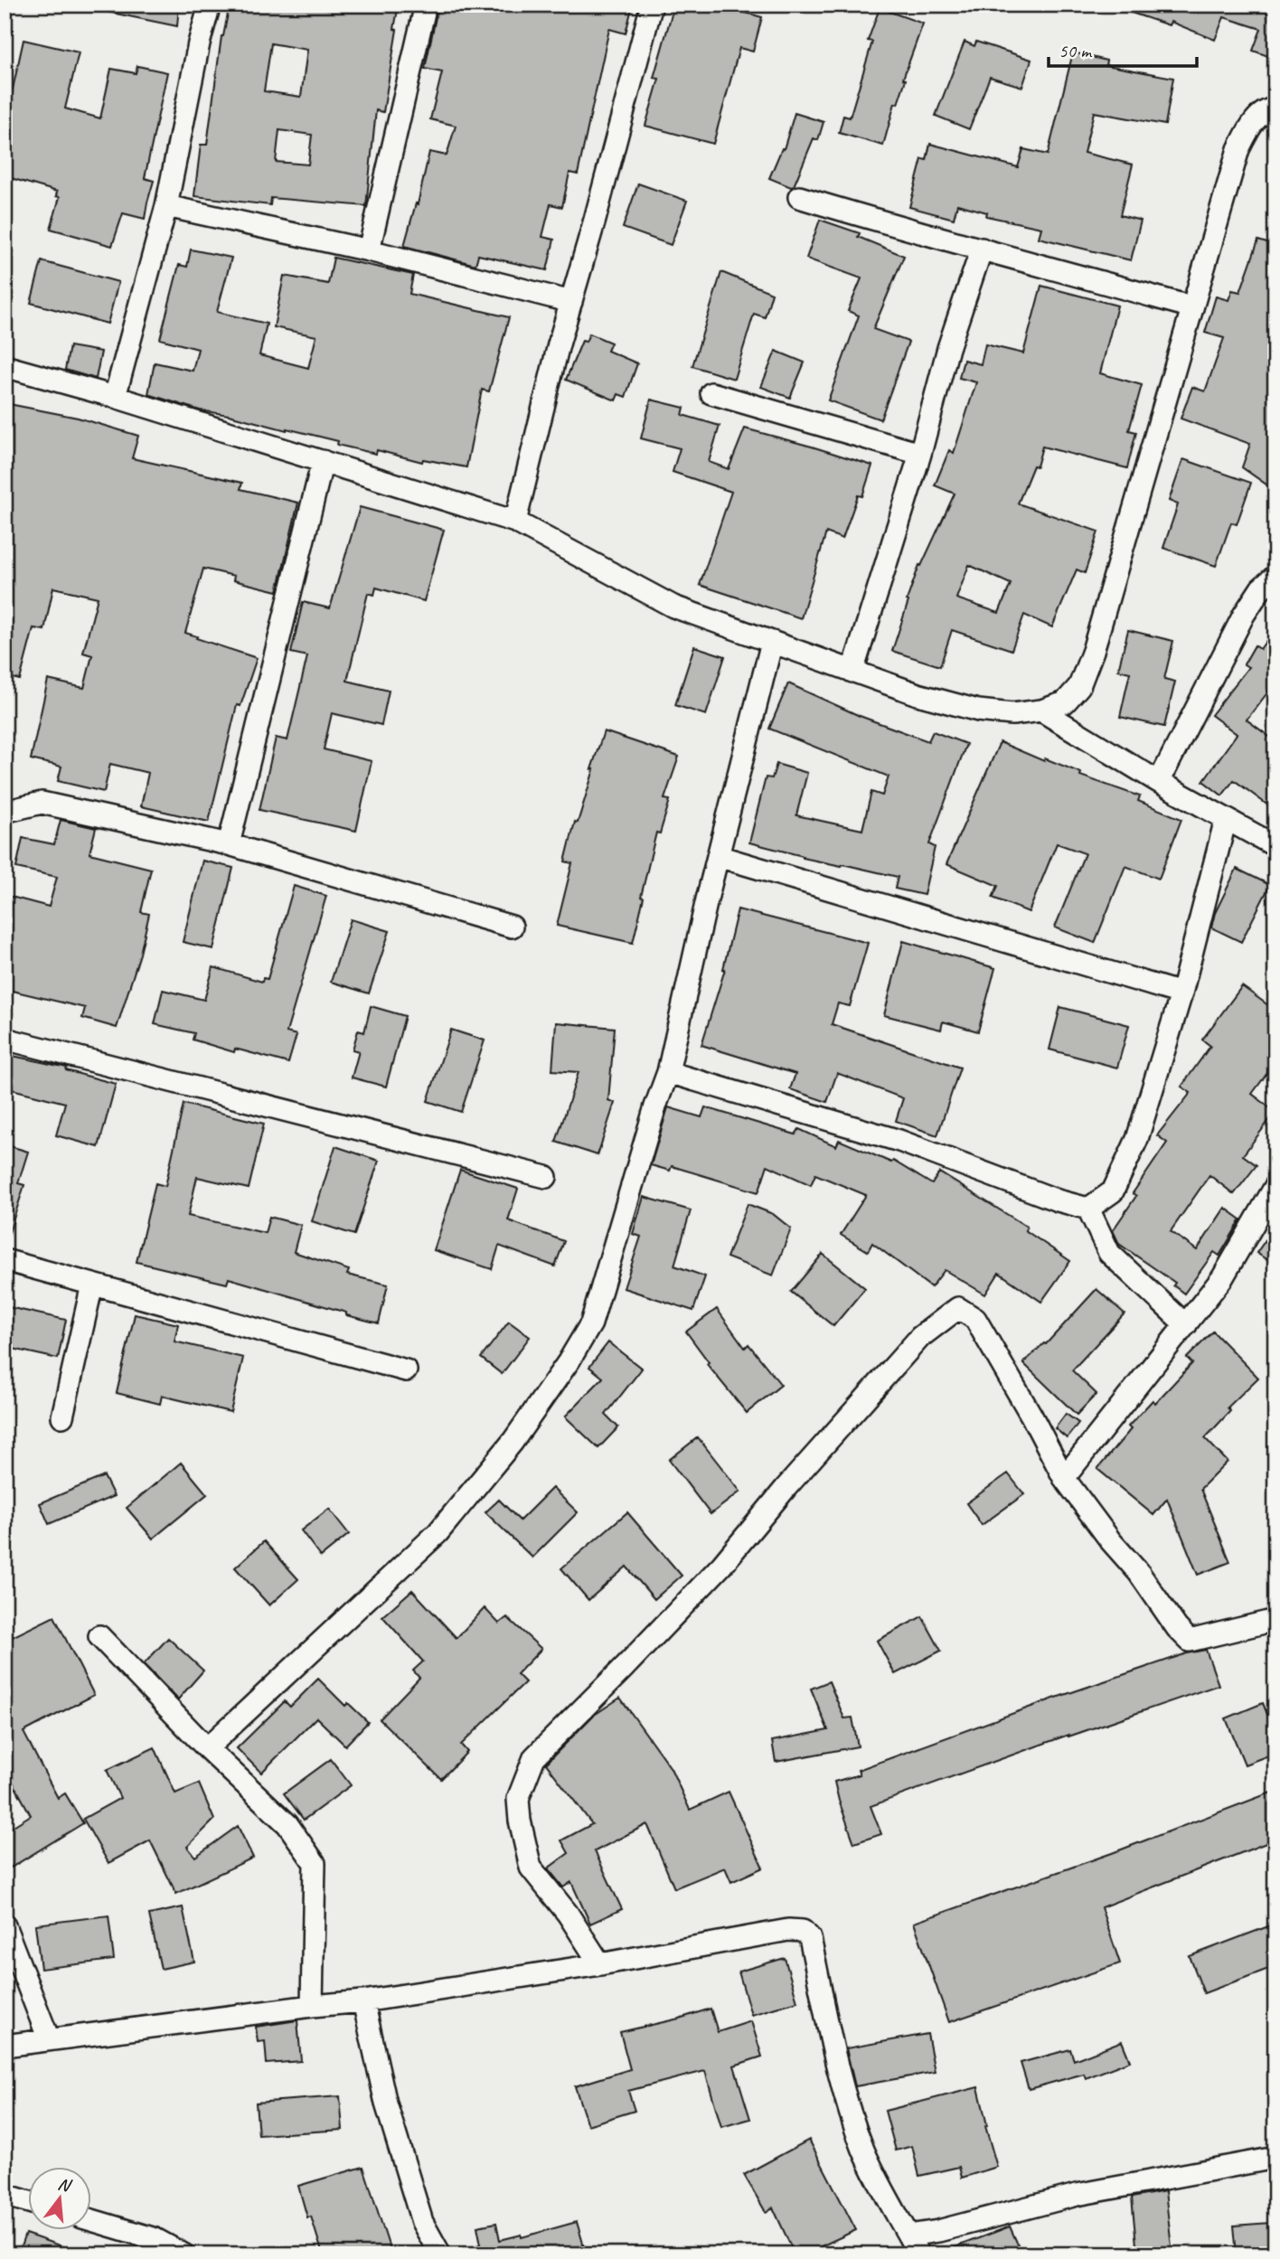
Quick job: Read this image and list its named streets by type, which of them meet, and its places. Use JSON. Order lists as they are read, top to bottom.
{
  "scale_bar": "50 m",
  "north": "top"
}
